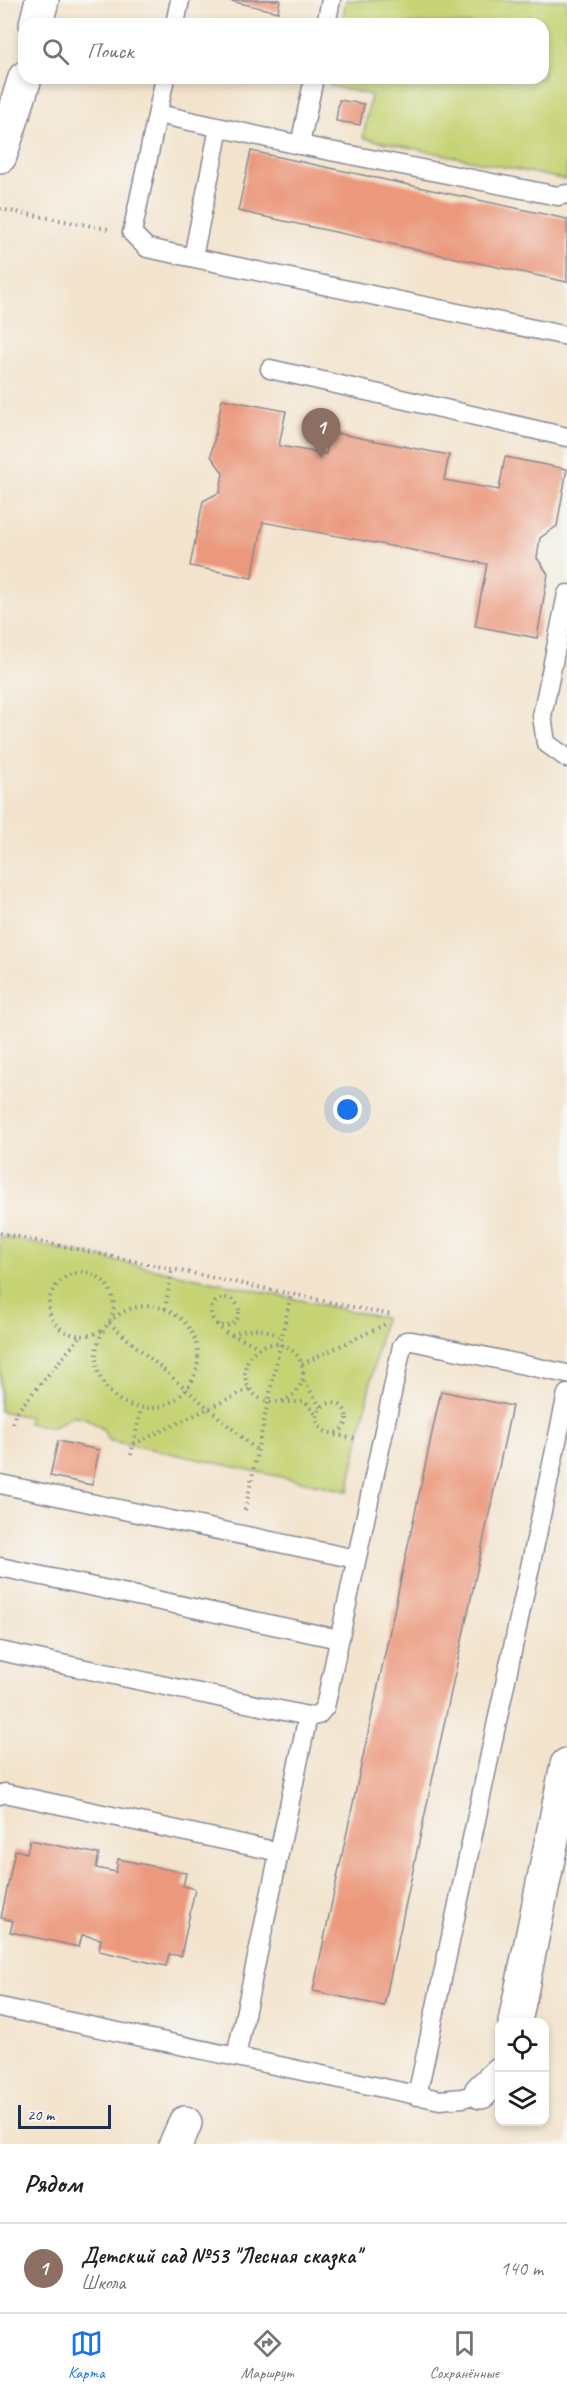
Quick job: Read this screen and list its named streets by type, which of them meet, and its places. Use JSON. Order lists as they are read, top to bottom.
{
  "scale_bar": "20 m",
  "page": {
    "search": "Поиск",
    "pins": "1",
    "scale": "20 m",
    "heading": "Рядом",
    "list": [
      {
        "mark": "1",
        "name": "Детский сад №53 \"Лесная сказка\"",
        "note": "Школа",
        "value": "140 m"
      }
    ],
    "nav": ["Карта", "Маршрут", "Сохранённые"]
  }
}
